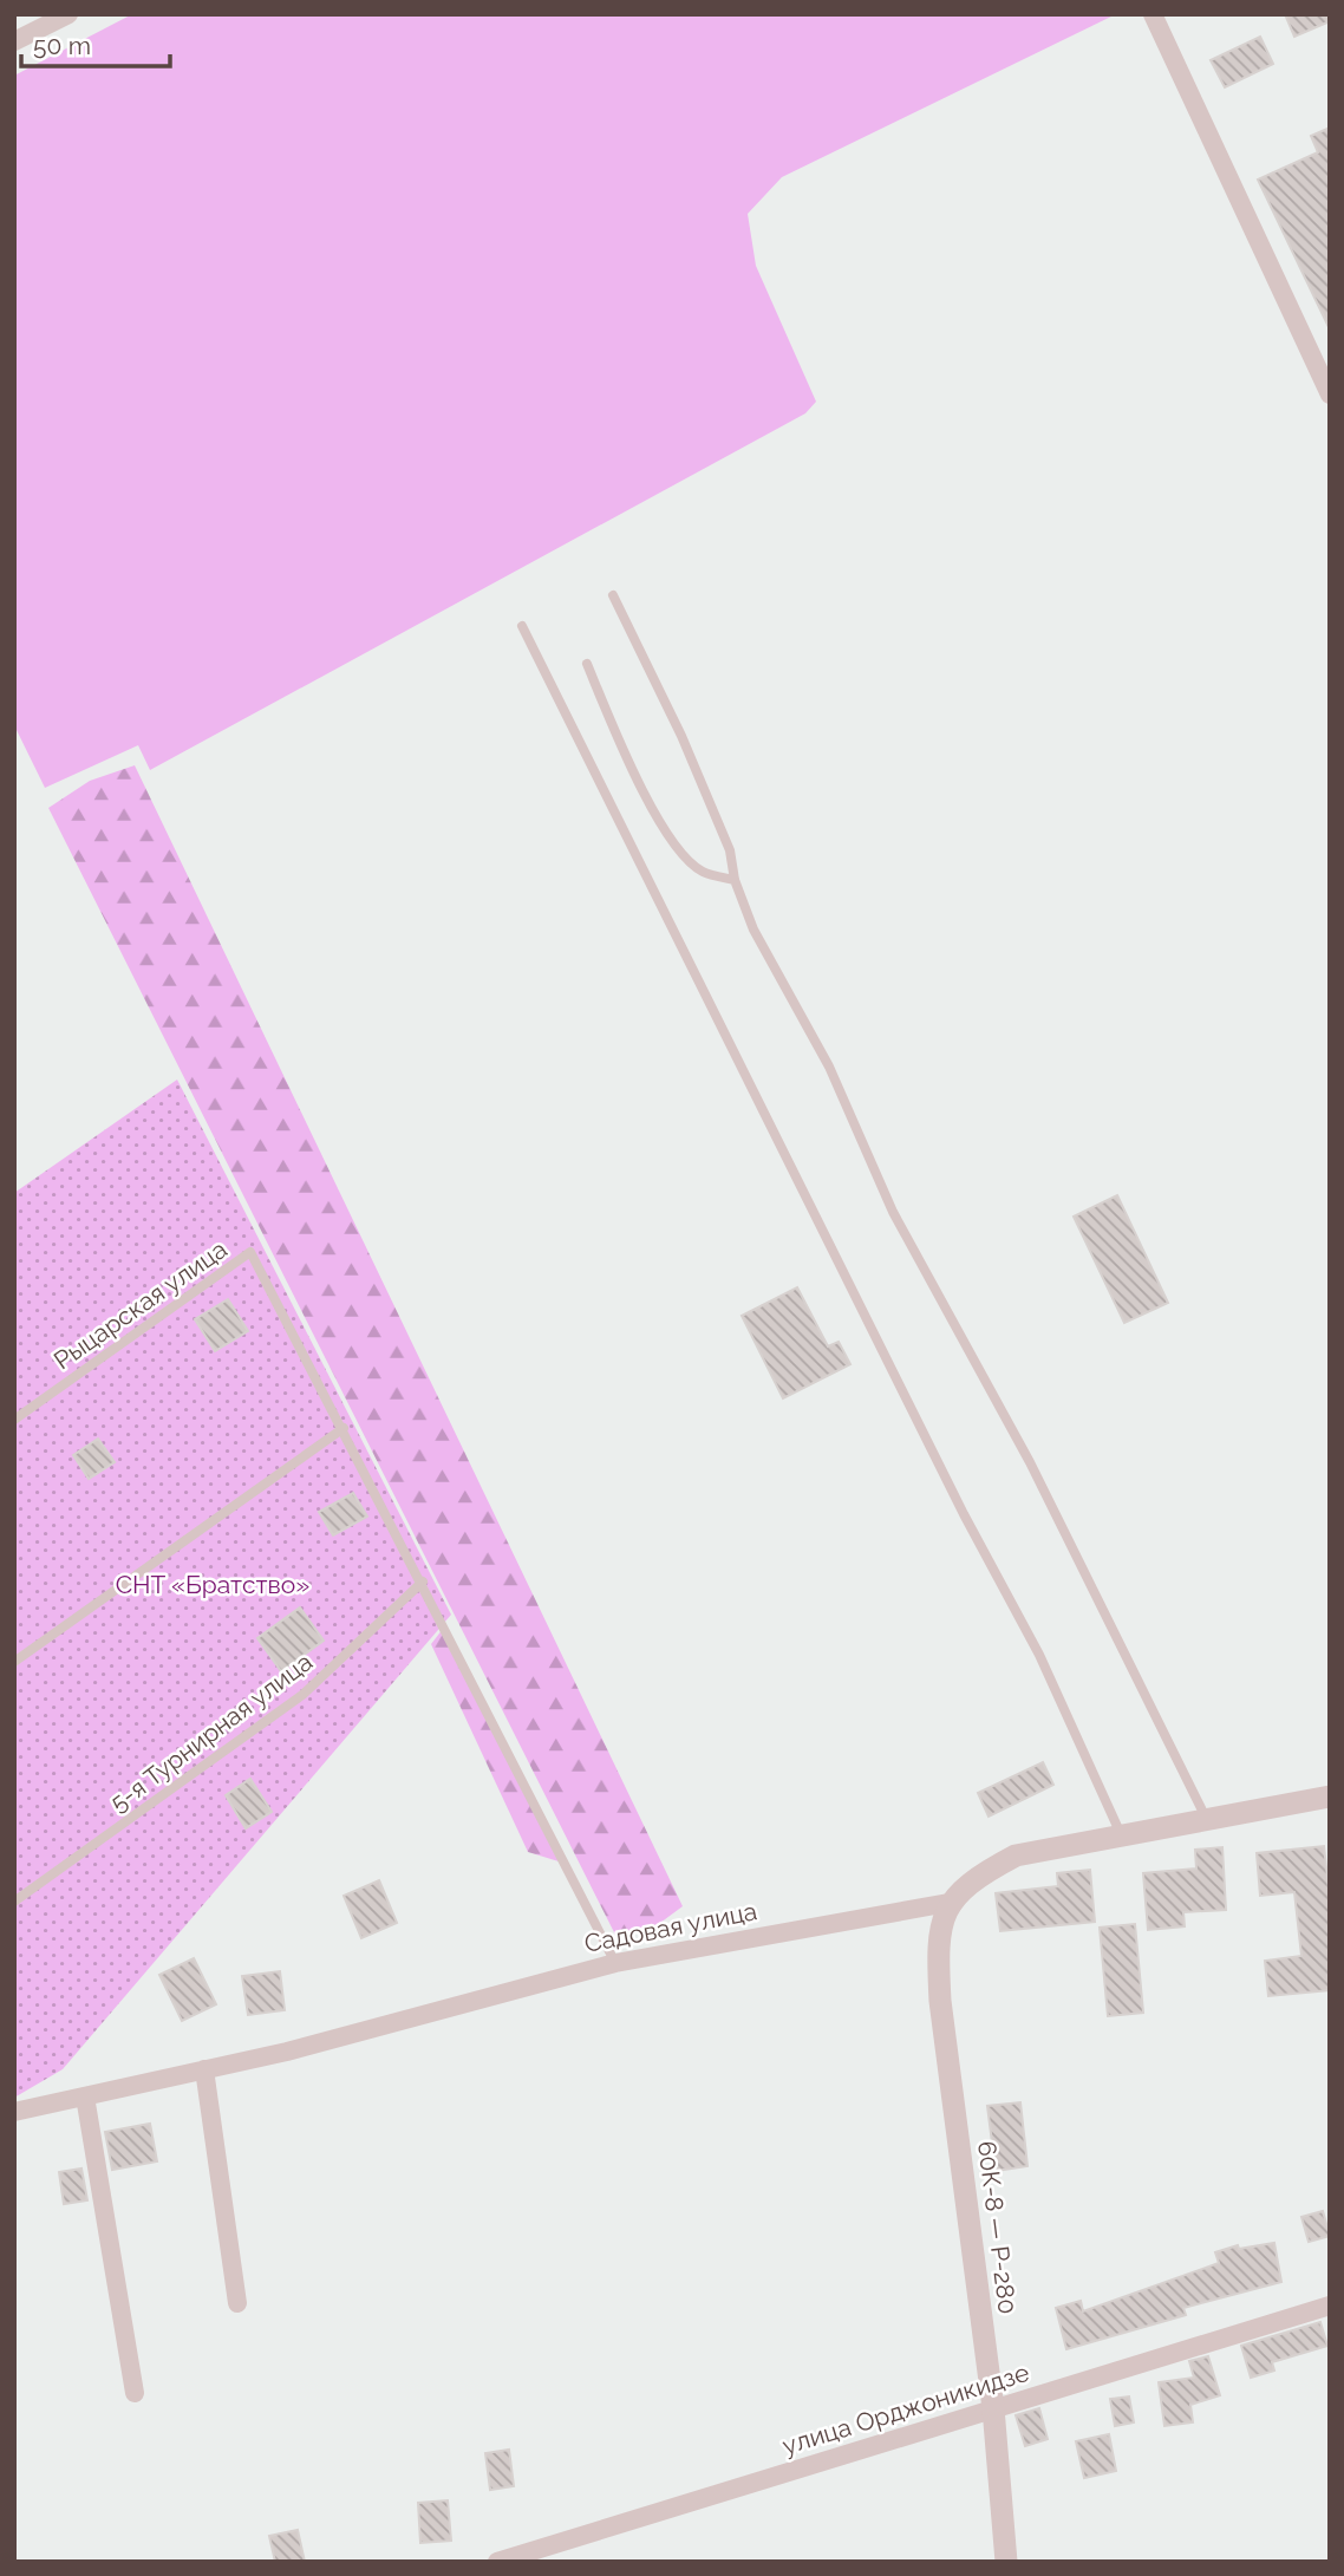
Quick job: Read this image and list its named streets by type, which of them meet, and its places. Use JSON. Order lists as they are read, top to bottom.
{
  "streets": {
    "street": ["Садовая улица", "60К-8 — Р-280", "улица Орджоникидзе"],
    "lane": ["Рыцарская улица", "5-я Турнирная улица"]
  },
  "crossings": [
    ["Садовая улица", "60К-8 — Р-280"],
    ["60К-8 — Р-280", "улица Орджоникидзе"]
  ],
  "parks": ["СНТ «Братство»"],
  "scale_bar": "50 m"
}
